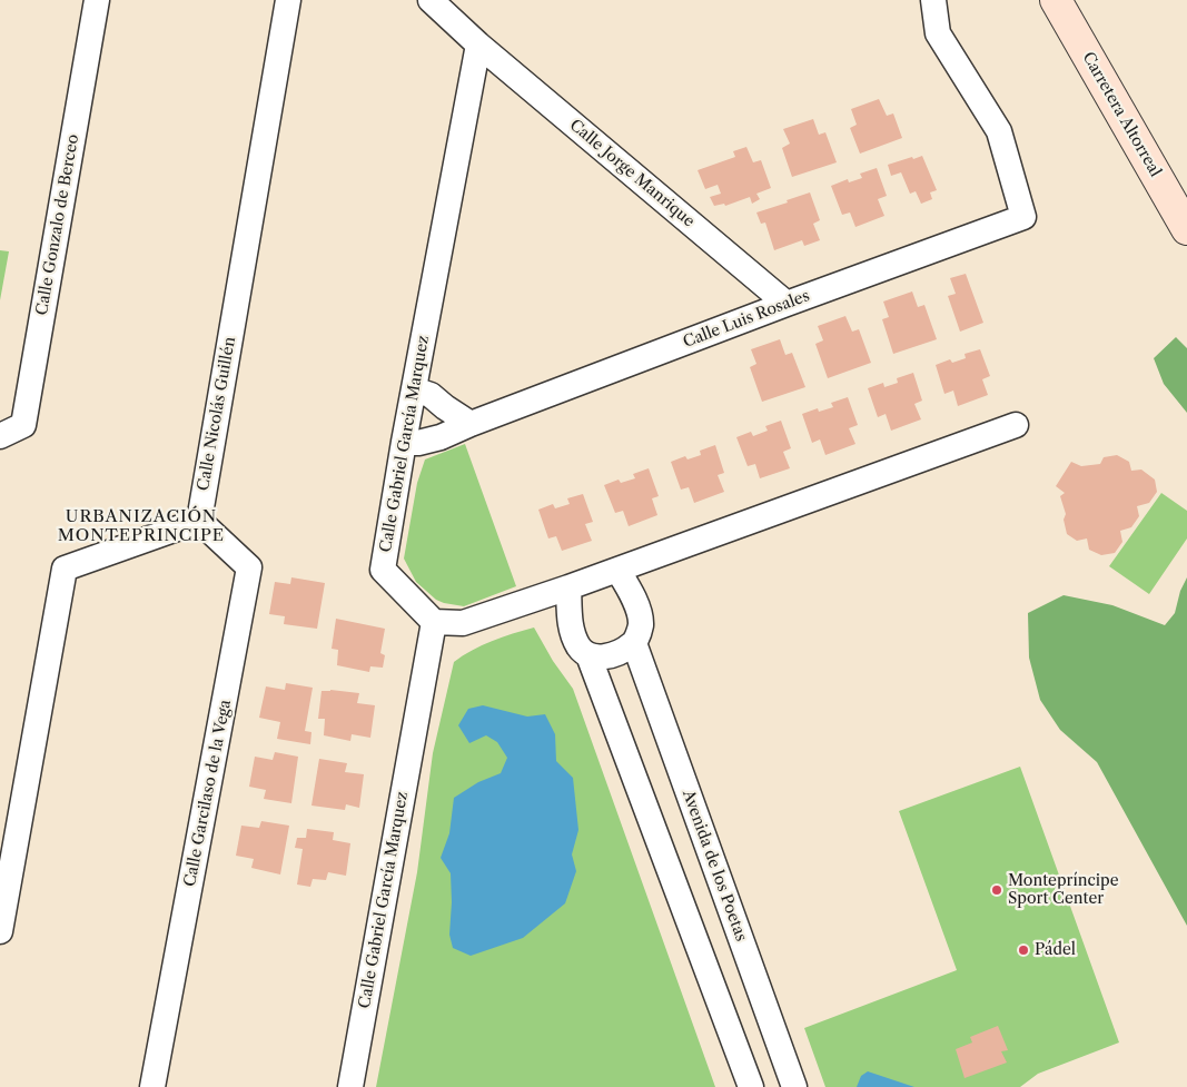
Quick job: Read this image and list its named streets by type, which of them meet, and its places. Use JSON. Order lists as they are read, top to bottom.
{
  "streets": {
    "street": [
      "Carretera Altorreal",
      "Calle Jorge Manrique",
      "Calle Gonzalo de Berceo",
      "Calle Luis Rosales",
      "Calle Nicolás Guillén",
      "Calle Gabriel García Marquez",
      "Calle Garcilaso de la Vega",
      "Avenida de los Poetas"
    ]
  },
  "crossings": [
    ["Calle Jorge Manrique", "Calle Luis Rosales"],
    ["Calle Jorge Manrique", "Calle Gabriel García Marquez"],
    ["Calle Luis Rosales", "Calle Gabriel García Marquez"],
    ["Calle Nicolás Guillén", "Calle Garcilaso de la Vega"]
  ],
  "districts": ["URBANIZACIÓN MONTEPRINCIPE"],
  "places": ["Montepríncipe Sport Center", "Pádel"]
}
